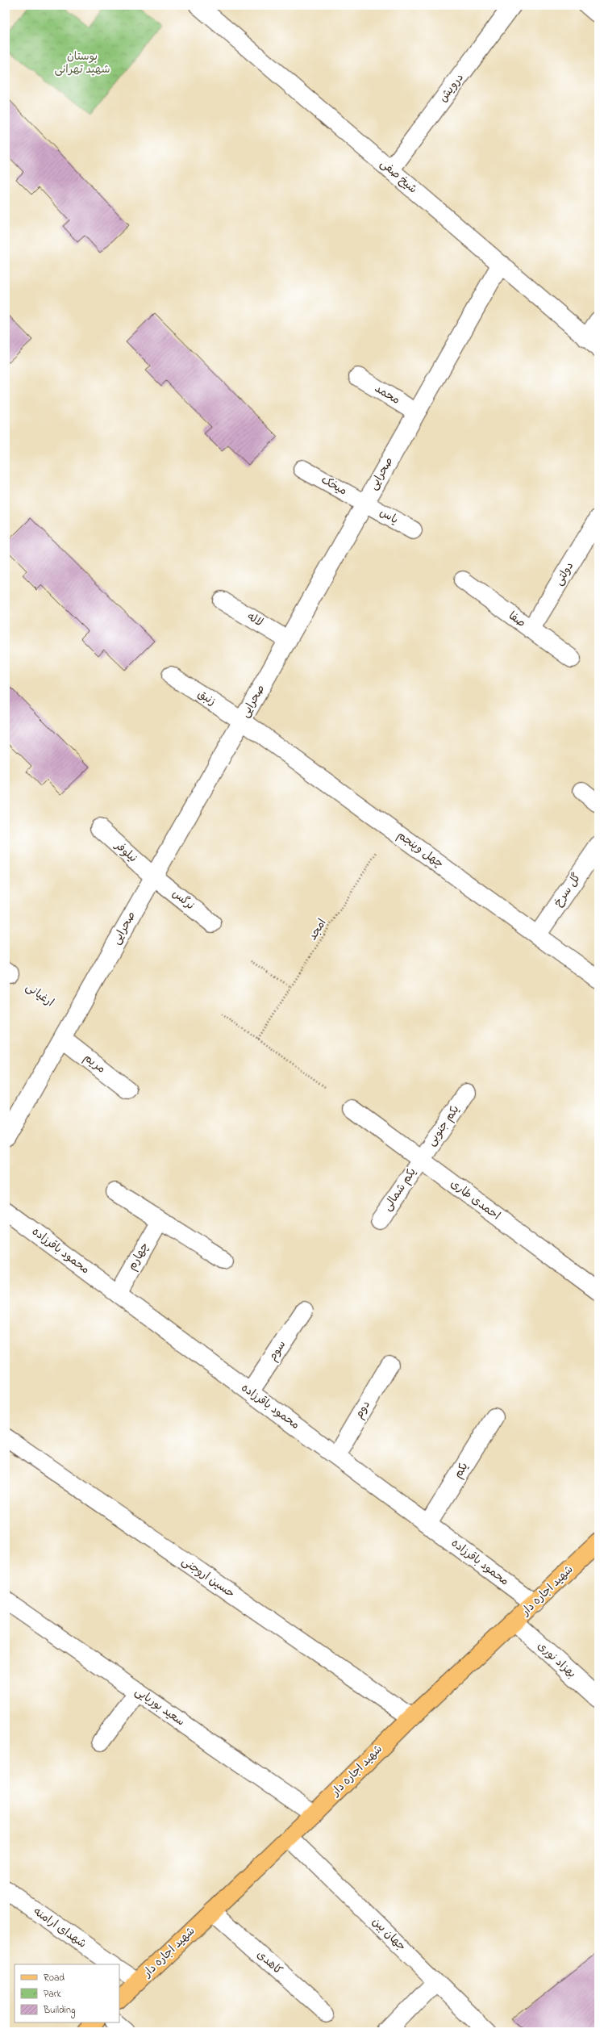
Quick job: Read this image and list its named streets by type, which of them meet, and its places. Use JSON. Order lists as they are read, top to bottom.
{
  "streets": {
    "main road": ["شهید اجاره دار"],
    "street": [
      "درویش",
      "شیخ صفی",
      "محمد",
      "صحرایی",
      "میخک",
      "یاس",
      "دولتی",
      "لاله",
      "صفا",
      "زنبق",
      "چهل وپنجم",
      "نیلوفر",
      "گل سرخ",
      "نرگس",
      "مریم",
      "یکم جنوبی",
      "یکم شمالی",
      "احمدی طاری",
      "محمود باقرزاده",
      "چهارم",
      "سوم",
      "دوم",
      "یکم",
      "حسین اروجنی",
      "بهزاد نوری",
      "سعید بوریایی",
      "شهدای ارامنه",
      "جهان‌ بین",
      "کاهدی"
    ],
    "path": ["امجد", "ارغیانی"]
  },
  "crossings": [
    ["درویش", "شیخ صفی"],
    ["شیخ صفی", "صحرایی"],
    ["محمد", "صحرایی"],
    ["صحرایی", "میخک"],
    ["صحرایی", "یاس"],
    ["صحرایی", "لاله"],
    ["صحرایی", "زنبق"],
    ["صحرایی", "چهل وپنجم"],
    ["صحرایی", "نیلوفر"],
    ["صحرایی", "نرگس"],
    ["صحرایی", "ارغیانی"],
    ["صحرایی", "مریم"],
    ["میخک", "یاس"],
    ["دولتی", "صفا"],
    ["زنبق", "چهل وپنجم"],
    ["چهل وپنجم", "گل سرخ"],
    ["چهل وپنجم", "امجد"],
    ["نیلوفر", "نرگس"],
    ["یکم جنوبی", "یکم شمالی"],
    ["یکم جنوبی", "احمدی طاری"],
    ["یکم شمالی", "احمدی طاری"],
    ["محمود باقرزاده", "چهارم"],
    ["محمود باقرزاده", "سوم"],
    ["محمود باقرزاده", "دوم"],
    ["محمود باقرزاده", "یکم"],
    ["محمود باقرزاده", "شهید اجاره دار"],
    ["حسین اروجنی", "شهید اجاره دار"],
    ["شهید اجاره دار", "بهزاد نوری"],
    ["شهید اجاره دار", "سعید بوریایی"],
    ["شهید اجاره دار", "جهان‌ بین"],
    ["شهید اجاره دار", "کاهدی"]
  ],
  "parks": ["بوستان شهید تهرانی"],
  "legend": ["Road", "Park", "Building"]
}
